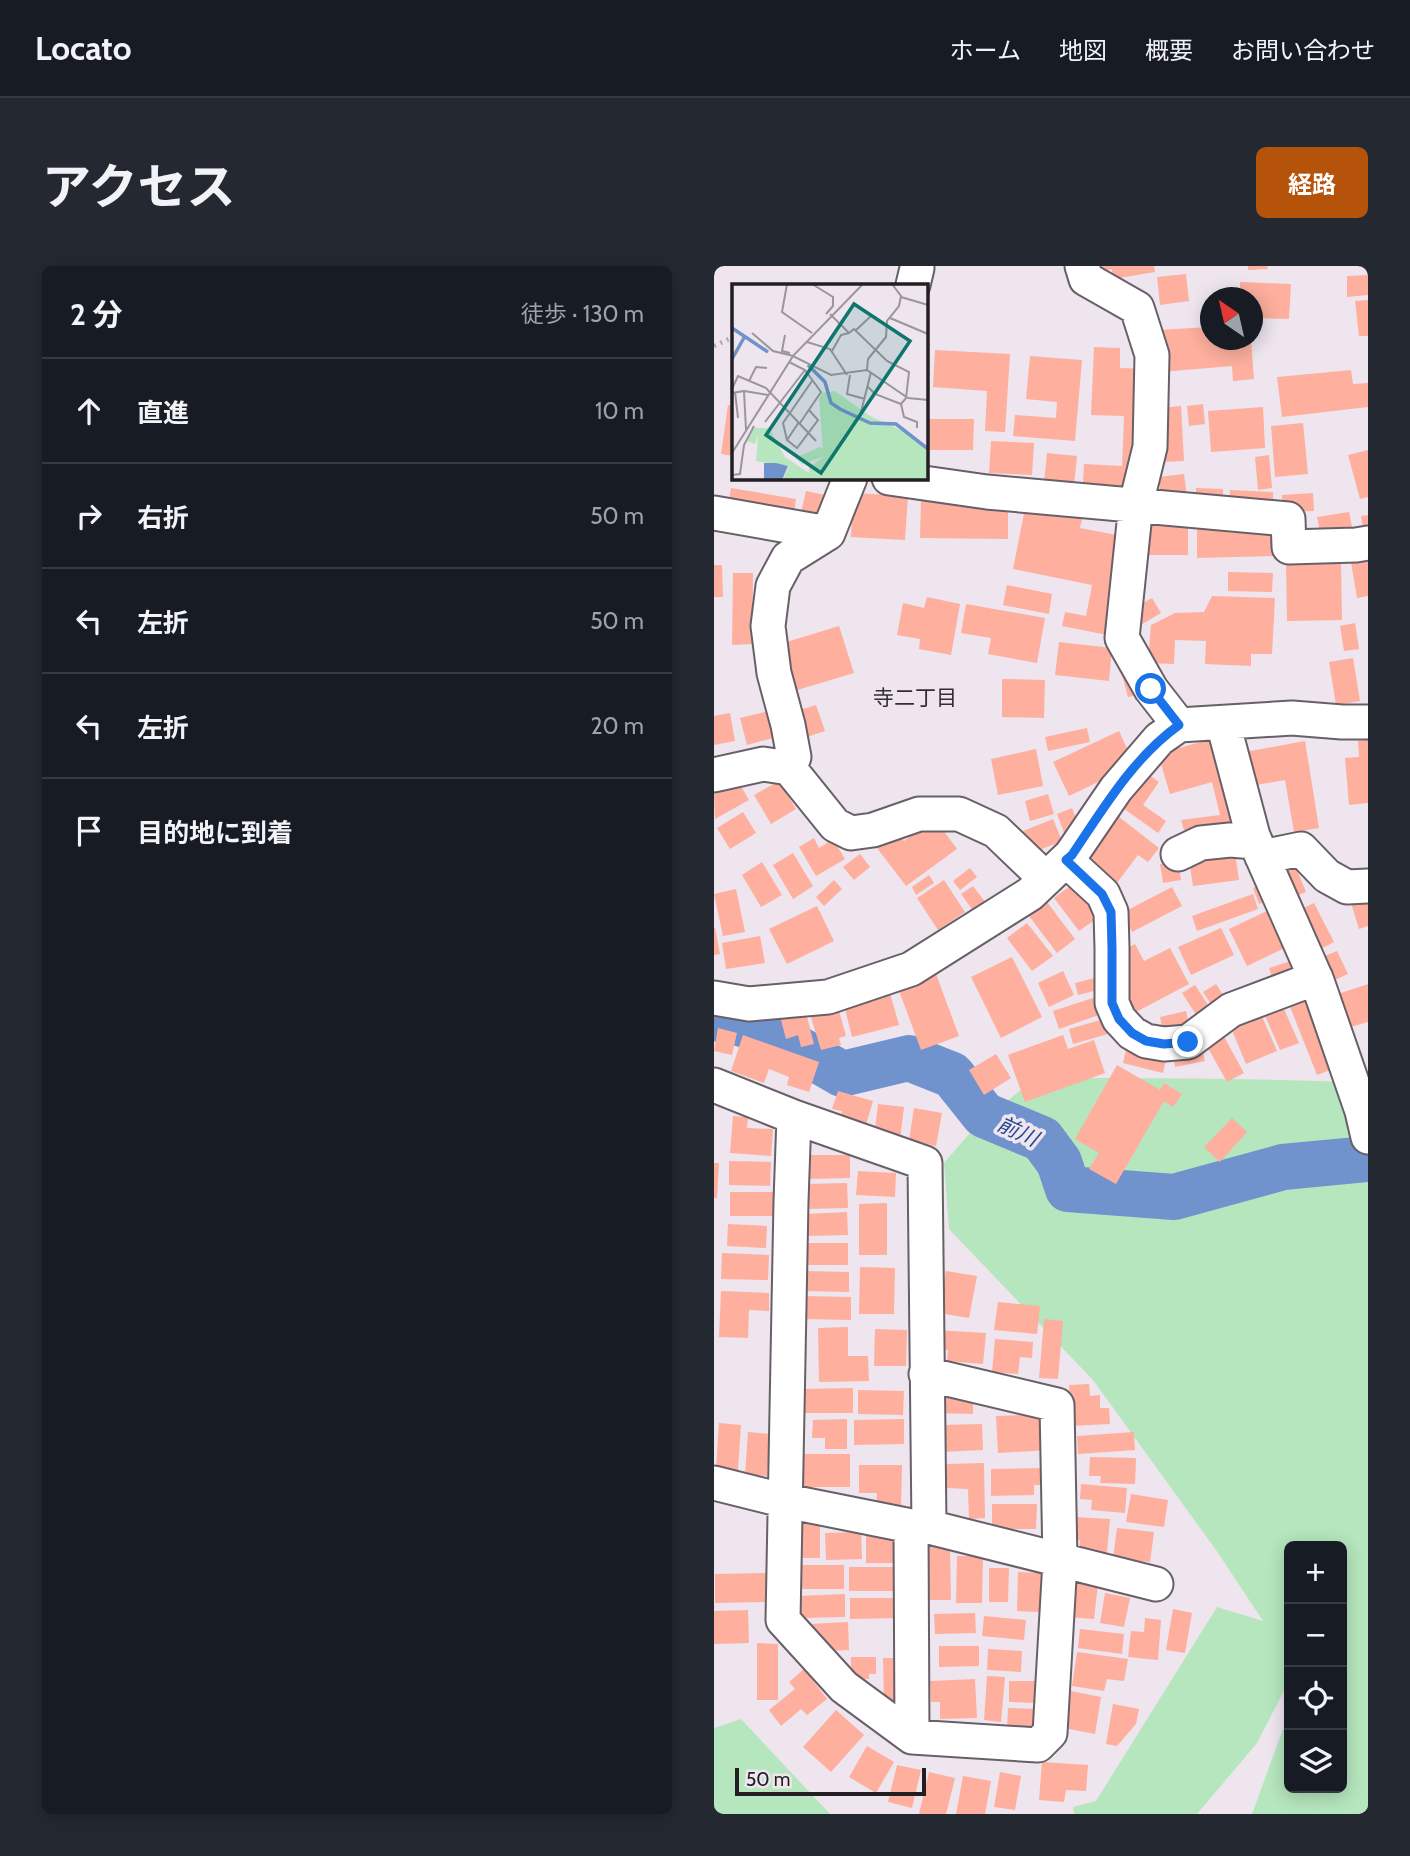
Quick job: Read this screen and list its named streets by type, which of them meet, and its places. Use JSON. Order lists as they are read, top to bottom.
{
  "districts": ["寺二丁目"],
  "water": ["前川"],
  "scale_bar": "50 m",
  "north": "top left",
  "page": {
    "header": "Locato",
    "nav": [
      "ホーム",
      "地図",
      "概要",
      "お問い合わせ"
    ],
    "title": "アクセス",
    "buttons": "経路",
    "heading": ["2 分", "徒歩 · 130 m"],
    "list": [
      ["直進", "10 m"],
      ["右折", "50 m"],
      ["左折", "50 m"],
      ["左折", "20 m"],
      "目的地に到着"
    ],
    "map_buttons": ["+", "−"],
    "scale": "50 m"
  }
}
